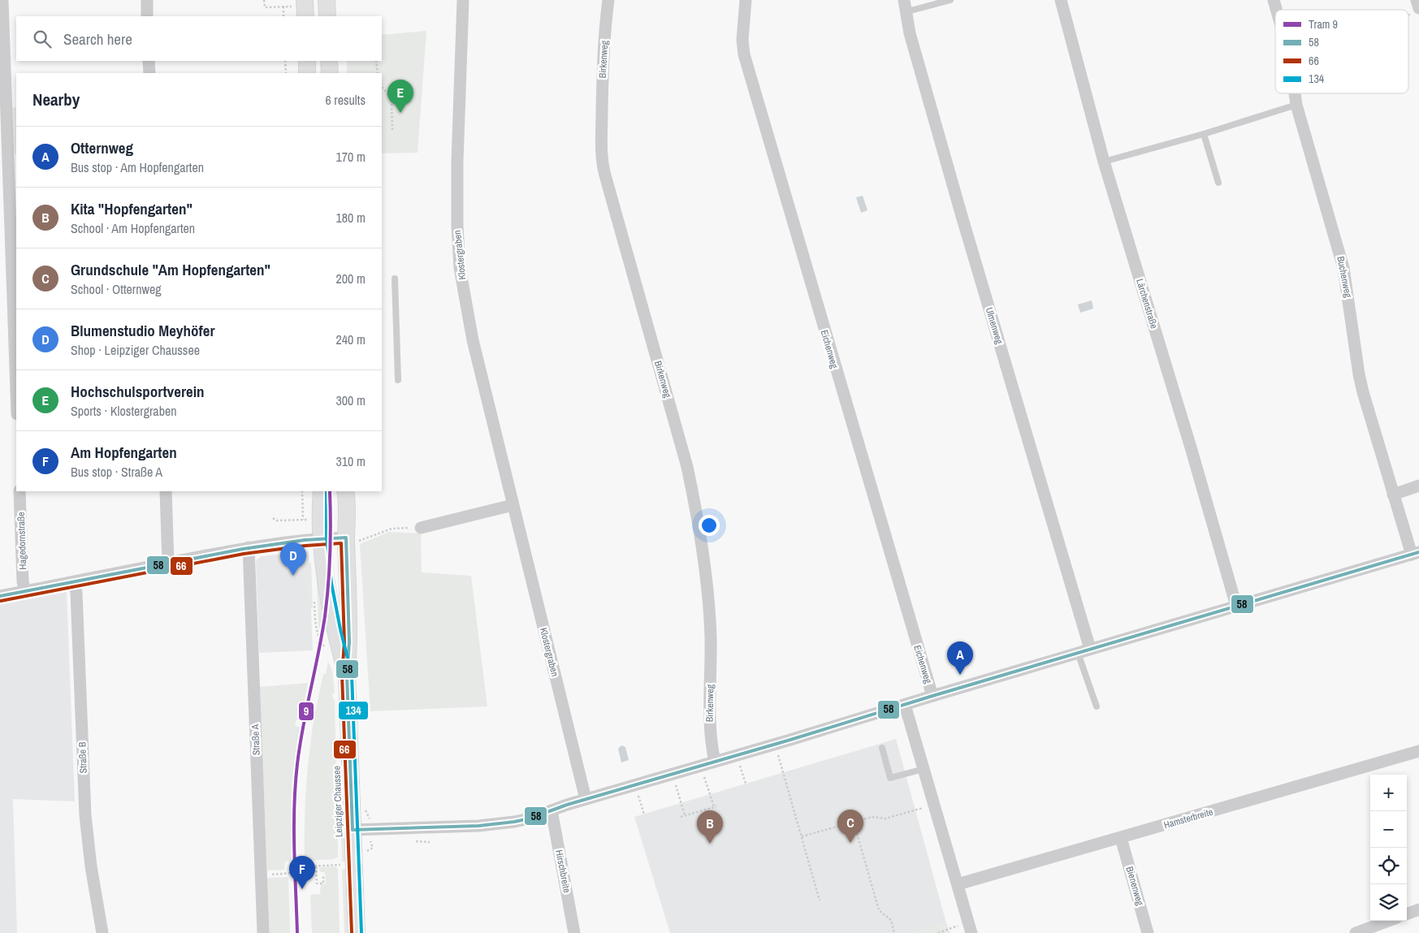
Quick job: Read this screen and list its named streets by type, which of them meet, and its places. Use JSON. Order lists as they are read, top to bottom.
{
  "streets": {
    "main road": ["Leipziger Chaussee"],
    "street": [
      "Birkenweg",
      "Klostergraben",
      "Buchenweg",
      "Lärchenstraße",
      "Ulmenweg",
      "Eichenweg",
      "Hagedornstraße",
      "Straße A",
      "Straße B",
      "Hamsterbreite",
      "Hirschbreite",
      "Bienenweg"
    ]
  },
  "crossings": [
    ["Hamsterbreite", "Bienenweg"]
  ],
  "lines": [
    "tram line 9",
    "transit line 134",
    "transit line 58",
    "transit line 66"
  ],
  "legend": [
    "Tram 9",
    "58",
    "66",
    "134"
  ],
  "page": {
    "search": "Search here",
    "heading": ["Nearby", "6 results"],
    "pins": [
      "E",
      "D",
      "A",
      "C",
      "B",
      "F"
    ],
    "list": [
      {
        "mark": "A",
        "name": "Otternweg",
        "note": "Bus stop · Am Hopfengarten",
        "value": "170 m"
      },
      {
        "mark": "B",
        "name": "Kita \"Hopfengarten\"",
        "note": "School · Am Hopfengarten",
        "value": "180 m"
      },
      {
        "mark": "C",
        "name": "Grundschule \"Am Hopfengarten\"",
        "note": "School · Otternweg",
        "value": "200 m"
      },
      {
        "mark": "D",
        "name": "Blumenstudio Meyhöfer",
        "note": "Shop · Leipziger Chaussee",
        "value": "240 m"
      },
      {
        "mark": "E",
        "name": "Hochschulsportverein",
        "note": "Sports · Klostergraben",
        "value": "300 m"
      },
      {
        "mark": "F",
        "name": "Am Hopfengarten",
        "note": "Bus stop · Straße A",
        "value": "310 m"
      }
    ],
    "map_buttons": ["+", "−"]
  }
}
